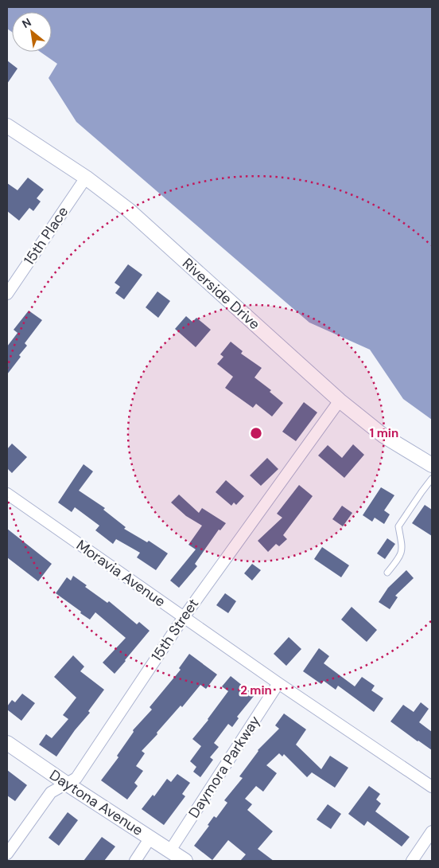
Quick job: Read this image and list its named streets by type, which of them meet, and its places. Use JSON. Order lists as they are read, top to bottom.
{
  "streets": {
    "street": [
      "15th Place",
      "Riverside Drive",
      "Moravia Avenue",
      "15th Street",
      "Daymora Parkway",
      "Daytona Avenue"
    ]
  },
  "crossings": [
    ["15th Place", "Riverside Drive"],
    ["Riverside Drive", "15th Street"],
    ["Moravia Avenue", "15th Street"],
    ["Moravia Avenue", "Daymora Parkway"],
    ["15th Street", "Daytona Avenue"],
    ["Daymora Parkway", "Daytona Avenue"]
  ],
  "north": "top left",
  "rings": ["1 min", "2 min"]
}
